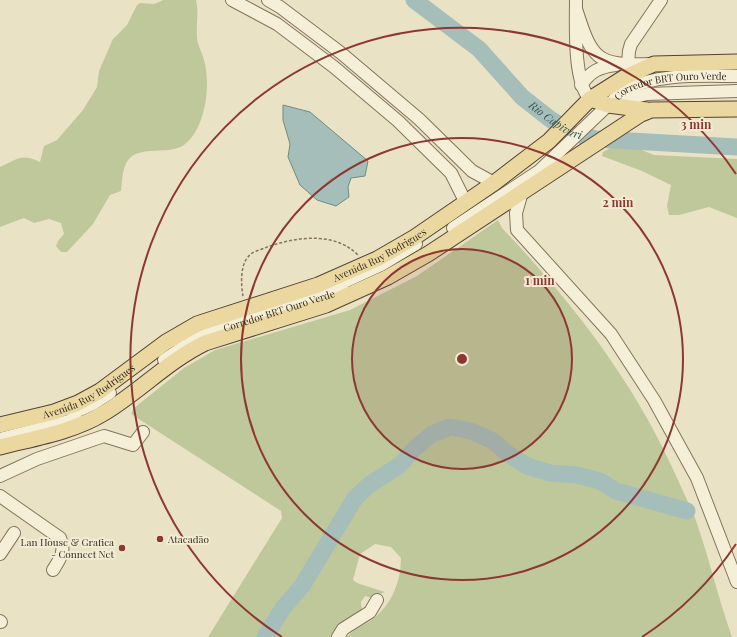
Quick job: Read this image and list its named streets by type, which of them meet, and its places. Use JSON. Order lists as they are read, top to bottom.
{
  "streets": {
    "main road": ["Avenida Ruy Rodrigues"],
    "street": ["Corredor BRT Ouro Verde"]
  },
  "water": ["Rio Capivari"],
  "places": ["Atacadão", "Lan House & Grafica - Connect Net"],
  "rings": ["3 min", "2 min", "1 min"]
}
